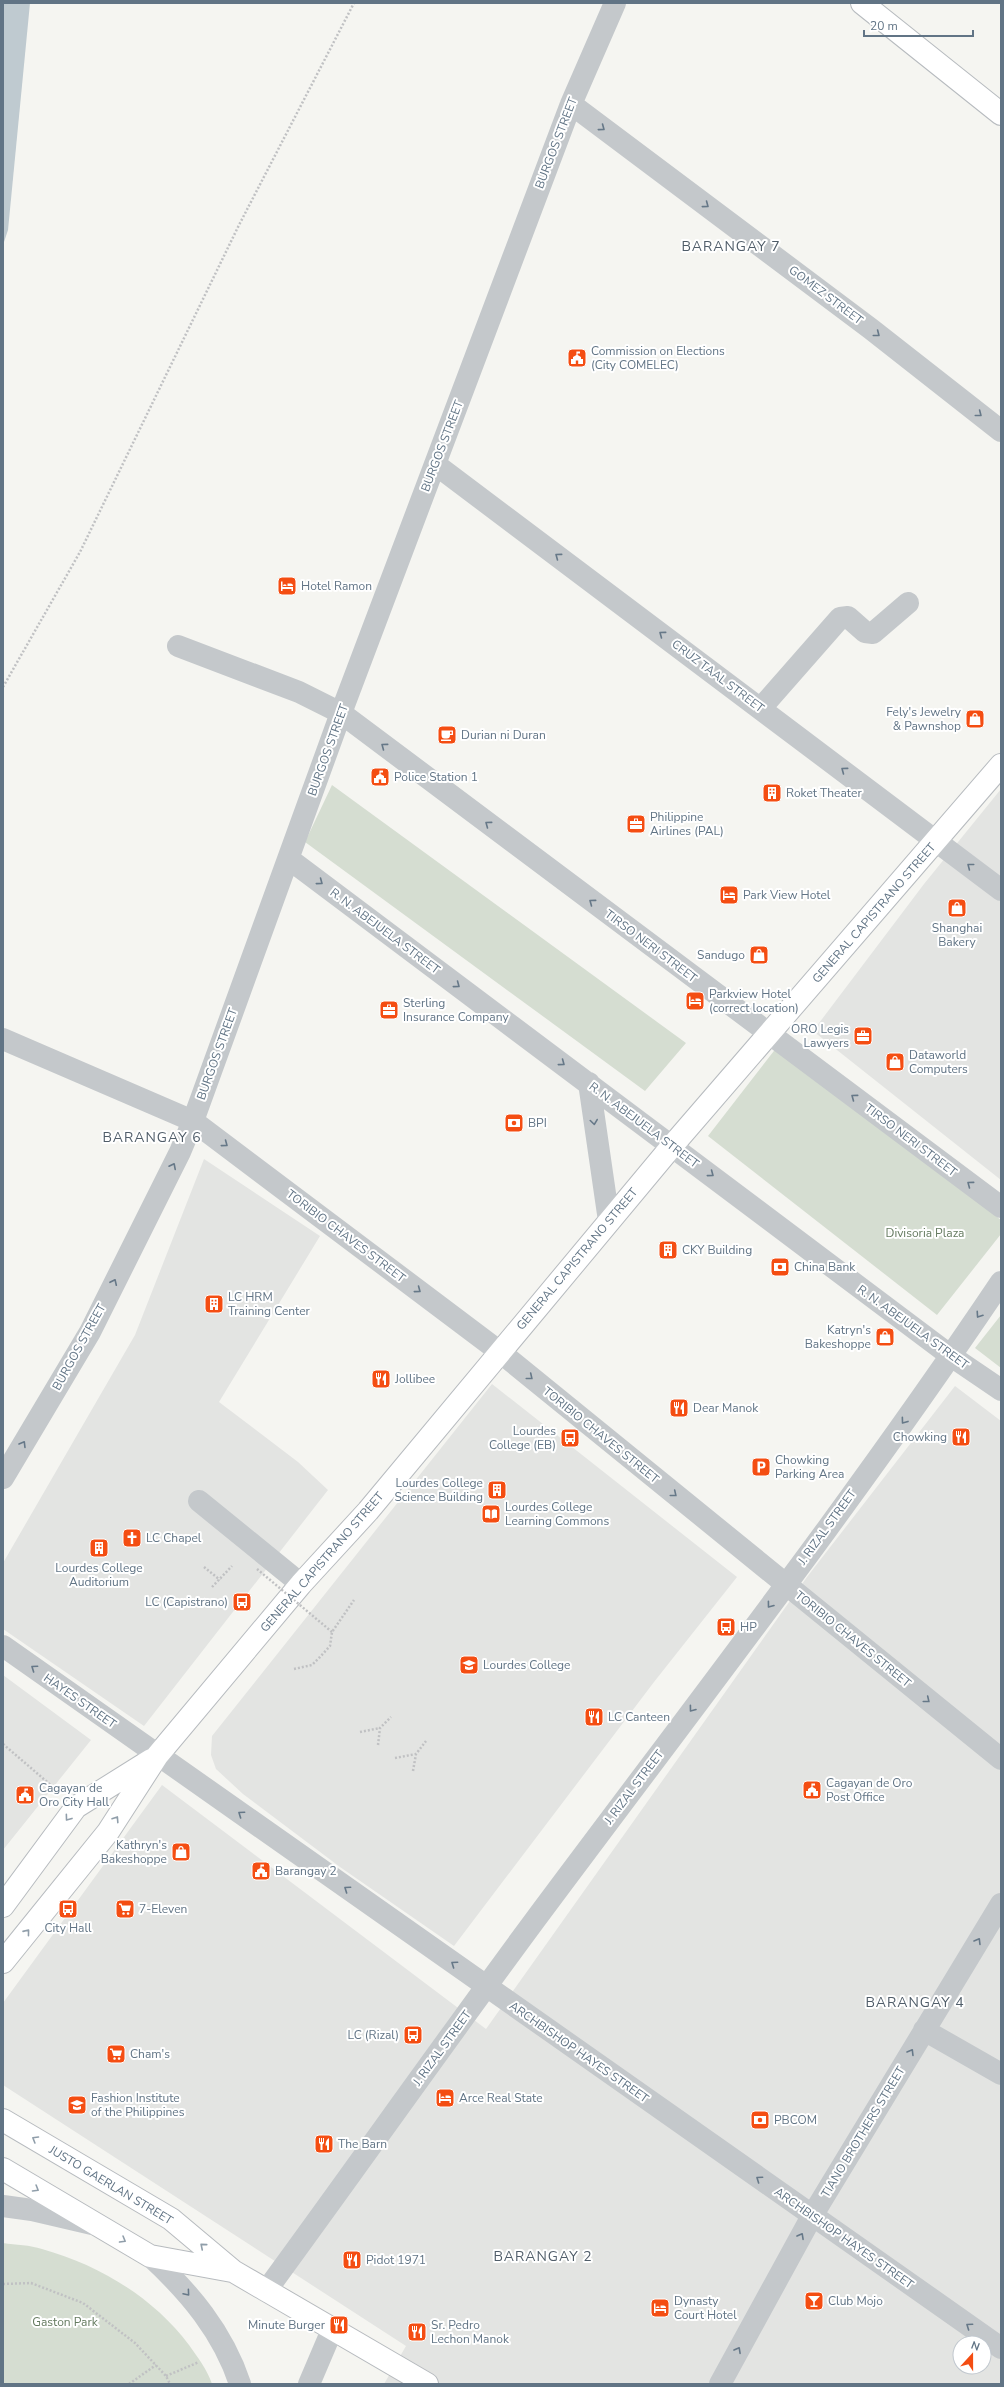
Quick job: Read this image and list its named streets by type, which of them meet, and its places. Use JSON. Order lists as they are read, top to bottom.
{
  "streets": {
    "main road": ["GENERAL CAPISTRANO STREET", "JUSTO GAERLAN STREET"],
    "street": [
      "BURGOS STREET",
      "GOMEZ STREET",
      "CRUZ TAAL STREET",
      "R. N. ABEJUELA STREET",
      "TIRSO NERI STREET",
      "TORIBIO CHAVES STREET",
      "J. RIZAL STREET",
      "HAYES STREET",
      "ARCHBISHOP HAYES STREET",
      "TIANO BROTHERS STREET"
    ]
  },
  "crossings": [
    ["BURGOS STREET", "GOMEZ STREET"],
    ["BURGOS STREET", "CRUZ TAAL STREET"],
    ["BURGOS STREET", "R. N. ABEJUELA STREET"],
    ["BURGOS STREET", "TIRSO NERI STREET"],
    ["BURGOS STREET", "TORIBIO CHAVES STREET"],
    ["CRUZ TAAL STREET", "GENERAL CAPISTRANO STREET"],
    ["GENERAL CAPISTRANO STREET", "R. N. ABEJUELA STREET"],
    ["GENERAL CAPISTRANO STREET", "TIRSO NERI STREET"],
    ["GENERAL CAPISTRANO STREET", "TORIBIO CHAVES STREET"],
    ["GENERAL CAPISTRANO STREET", "HAYES STREET"],
    ["GENERAL CAPISTRANO STREET", "ARCHBISHOP HAYES STREET"],
    ["R. N. ABEJUELA STREET", "J. RIZAL STREET"],
    ["TORIBIO CHAVES STREET", "J. RIZAL STREET"],
    ["J. RIZAL STREET", "ARCHBISHOP HAYES STREET"],
    ["J. RIZAL STREET", "JUSTO GAERLAN STREET"],
    ["HAYES STREET", "ARCHBISHOP HAYES STREET"],
    ["ARCHBISHOP HAYES STREET", "TIANO BROTHERS STREET"]
  ],
  "one_way": [
    "GOMEZ STREET",
    "CRUZ TAAL STREET",
    "R. N. ABEJUELA STREET",
    "TIRSO NERI STREET",
    "TORIBIO CHAVES STREET",
    "J. RIZAL STREET",
    "HAYES STREET",
    "ARCHBISHOP HAYES STREET",
    "TIANO BROTHERS STREET"
  ],
  "districts": [
    "BARANGAY 7",
    "BARANGAY 6",
    "BARANGAY 4",
    "BARANGAY 2"
  ],
  "parks": ["Divisoria Plaza", "Gaston Park"],
  "places": {
    "public building": [
      "Commission on Elections (City COMELEC)",
      "Police Station 1",
      "Cagayan de Oro Post Office",
      "Cagayan de Oro City Hall",
      "Barangay 2"
    ],
    "hotel": [
      "Hotel Ramon",
      "Park View Hotel",
      "Parkview Hotel (correct location)",
      "Arce Real State",
      "Dynasty Court Hotel"
    ],
    "shop": [
      "Fely's Jewelry & Pawnshop",
      "Shanghai Bakery",
      "Sandugo",
      "Dataworld Computers",
      "Katryn's Bakeshoppe",
      "Kathryn's Bakeshoppe"
    ],
    "cafe": ["Durian ni Duran"],
    "building": [
      "Roket Theater",
      "CKY Building",
      "LC HRM Training Center",
      "Lourdes College Science Building",
      "Lourdes College Auditorium"
    ],
    "office": ["Philippine Airlines (PAL)", "Sterling Insurance Company", "ORO Legis Lawyers"],
    "bank": ["BPI", "China Bank", "PBCOM"],
    "restaurant": [
      "Jollibee",
      "Dear Manok",
      "Chowking",
      "LC Canteen",
      "The Barn",
      "Pidot 1971",
      "Minute Burger",
      "Sr. Pedro Lechon Manok"
    ],
    "bus stop": [
      "Lourdes College (EB)",
      "LC (Capistrano)",
      "HP",
      "City Hall",
      "LC (Rizal)"
    ],
    "parking": ["Chowking Parking Area"],
    "library": ["Lourdes College Learning Commons"],
    "church": ["LC Chapel"],
    "school or university": ["Lourdes College", "Fashion Institute of the Philippines"],
    "supermarket": ["7-Eleven", "Cham's"],
    "bar": ["Club Mojo"]
  },
  "scale_bar": "20 m",
  "north": "top"
}
